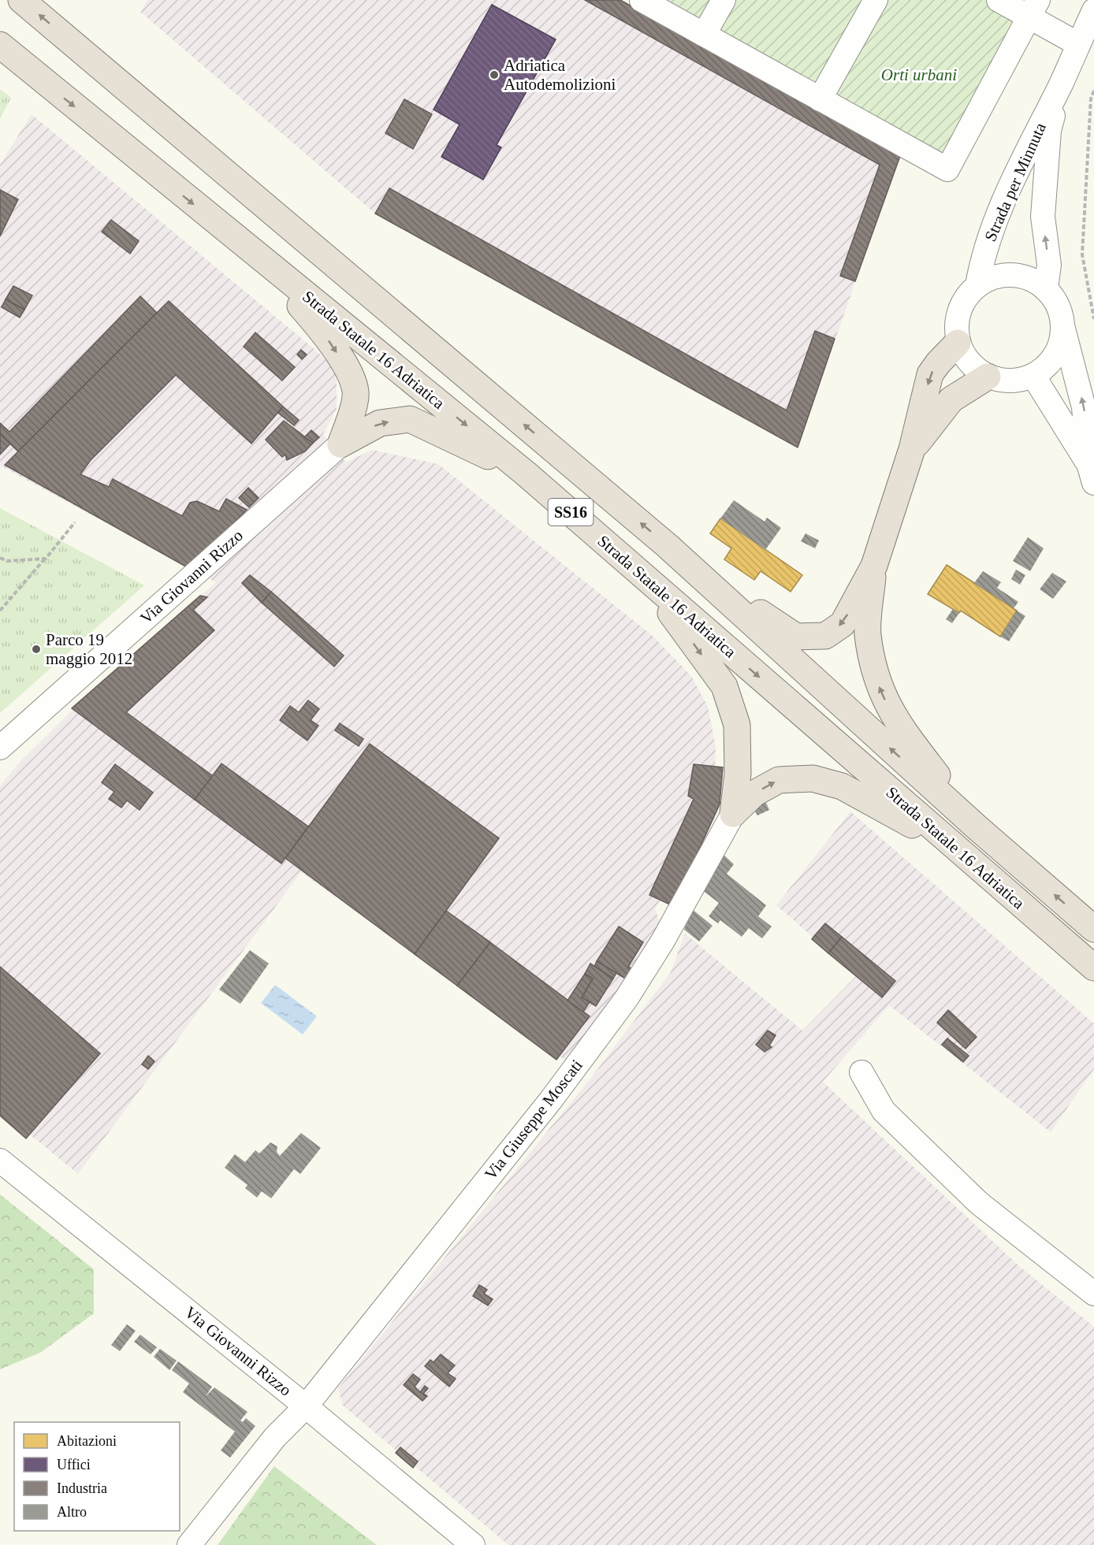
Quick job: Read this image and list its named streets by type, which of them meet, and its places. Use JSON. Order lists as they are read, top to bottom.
{
  "streets": {
    "highway": ["Strada Statale 16 Adriatica", "SS16"],
    "street": ["Strada per Minnuta", "Via Giovanni Rizzo", "Via Giuseppe Moscati"]
  },
  "crossings": [
    ["Via Giovanni Rizzo", "Via Giuseppe Moscati"]
  ],
  "parks": ["Orti urbani"],
  "places": ["Adriatica Autodemolizioni", "Parco 19 maggio 2012"],
  "legend": [
    "Abitazioni",
    "Uffici",
    "Industria",
    "Altro"
  ]
}
